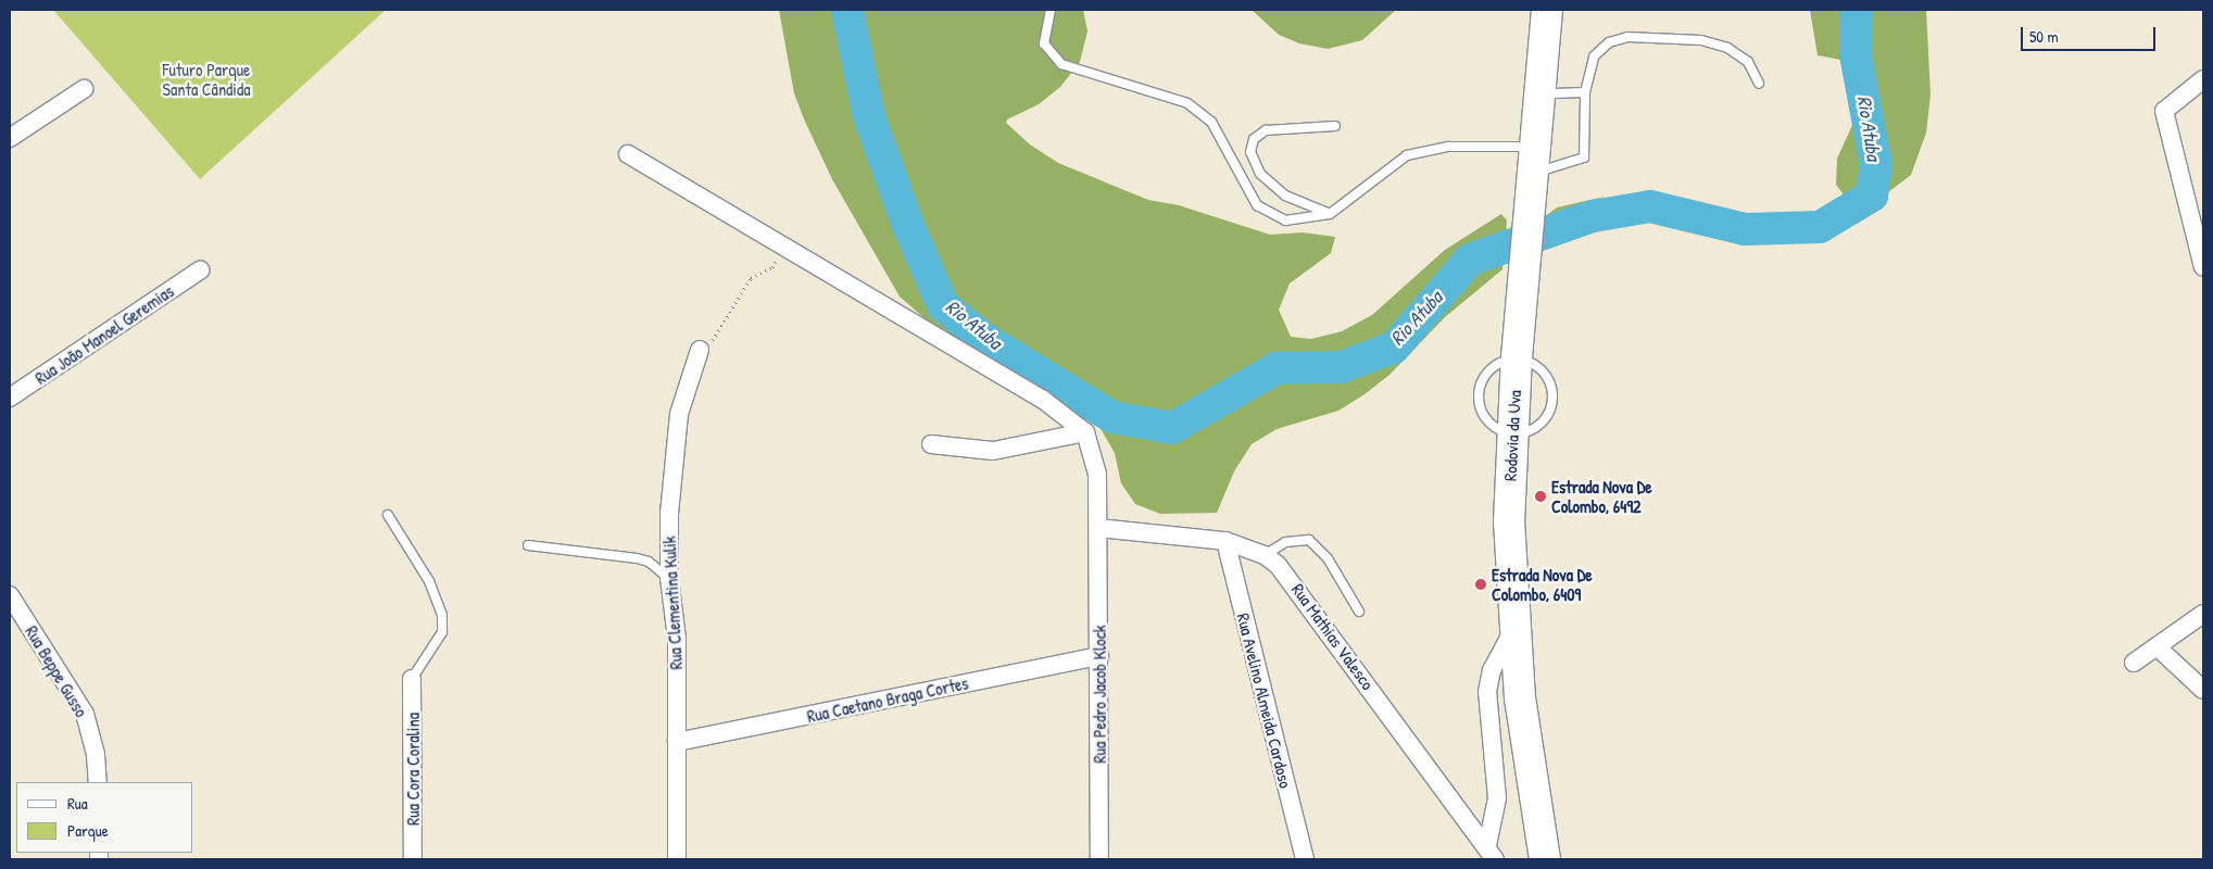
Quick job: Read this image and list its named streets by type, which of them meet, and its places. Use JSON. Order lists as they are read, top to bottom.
{
  "streets": {
    "highway": ["Rodovia da Uva"],
    "street": [
      "Rua João Manoel Geremias",
      "Rua Clementina Kulik",
      "Rua Mathias Valesco",
      "Rua Beppe Gusso",
      "Rua Pedro Jacob Klock",
      "Rua Caetano Braga Cortes",
      "Rua Avelino Almeida Cardoso",
      "Rua Cora Coralina"
    ]
  },
  "crossings": [
    ["Rua Clementina Kulik", "Rua Caetano Braga Cortes"],
    ["Rua Mathias Valesco", "Rua Pedro Jacob Klock"],
    ["Rua Mathias Valesco", "Rua Avelino Almeida Cardoso"],
    ["Rua Pedro Jacob Klock", "Rua Caetano Braga Cortes"]
  ],
  "water": ["Rio Atuba"],
  "parks": ["Futuro Parque Santa Cândida"],
  "places": ["Estrada Nova De Colombo, 6492", "Estrada Nova De Colombo, 6409"],
  "legend": ["Rua", "Parque"],
  "scale_bar": "50 m"
}
